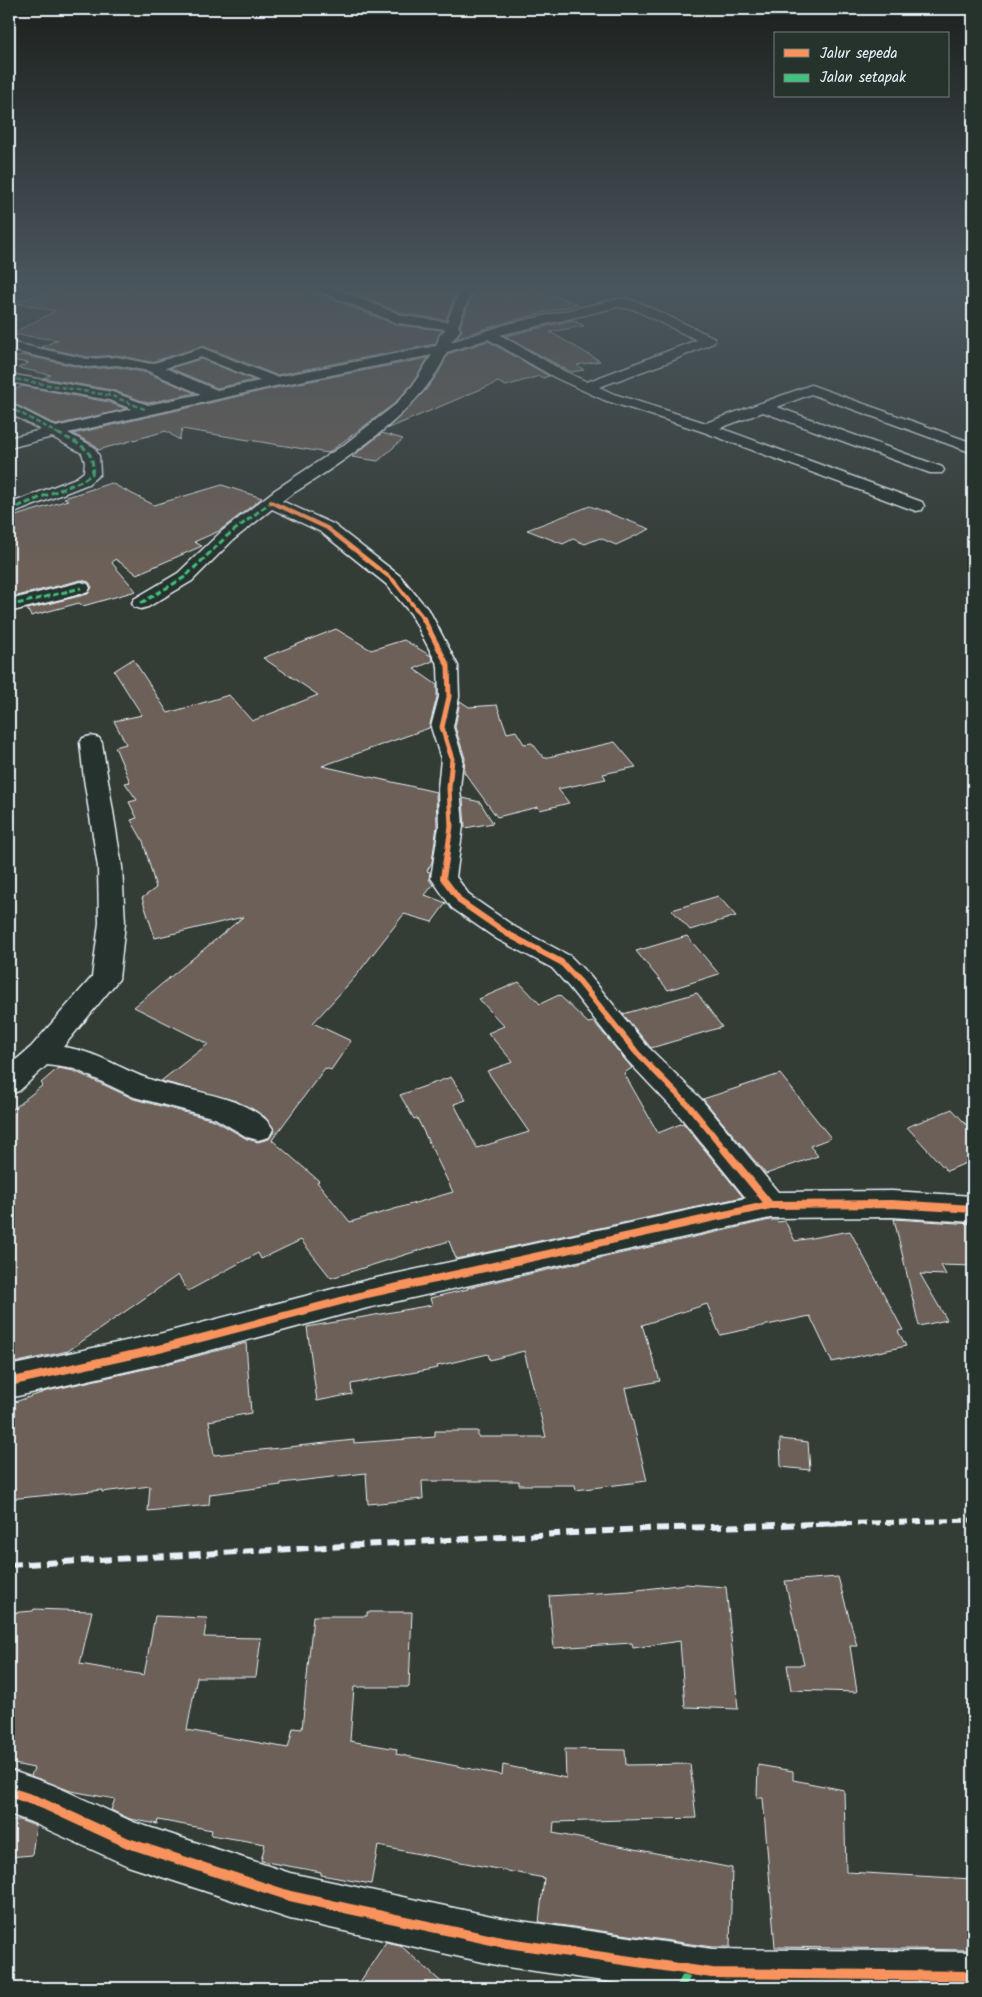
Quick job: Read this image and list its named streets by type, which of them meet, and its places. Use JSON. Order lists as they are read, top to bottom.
{
  "legend": ["Jalur sepeda", "Jalan setapak"]
}
